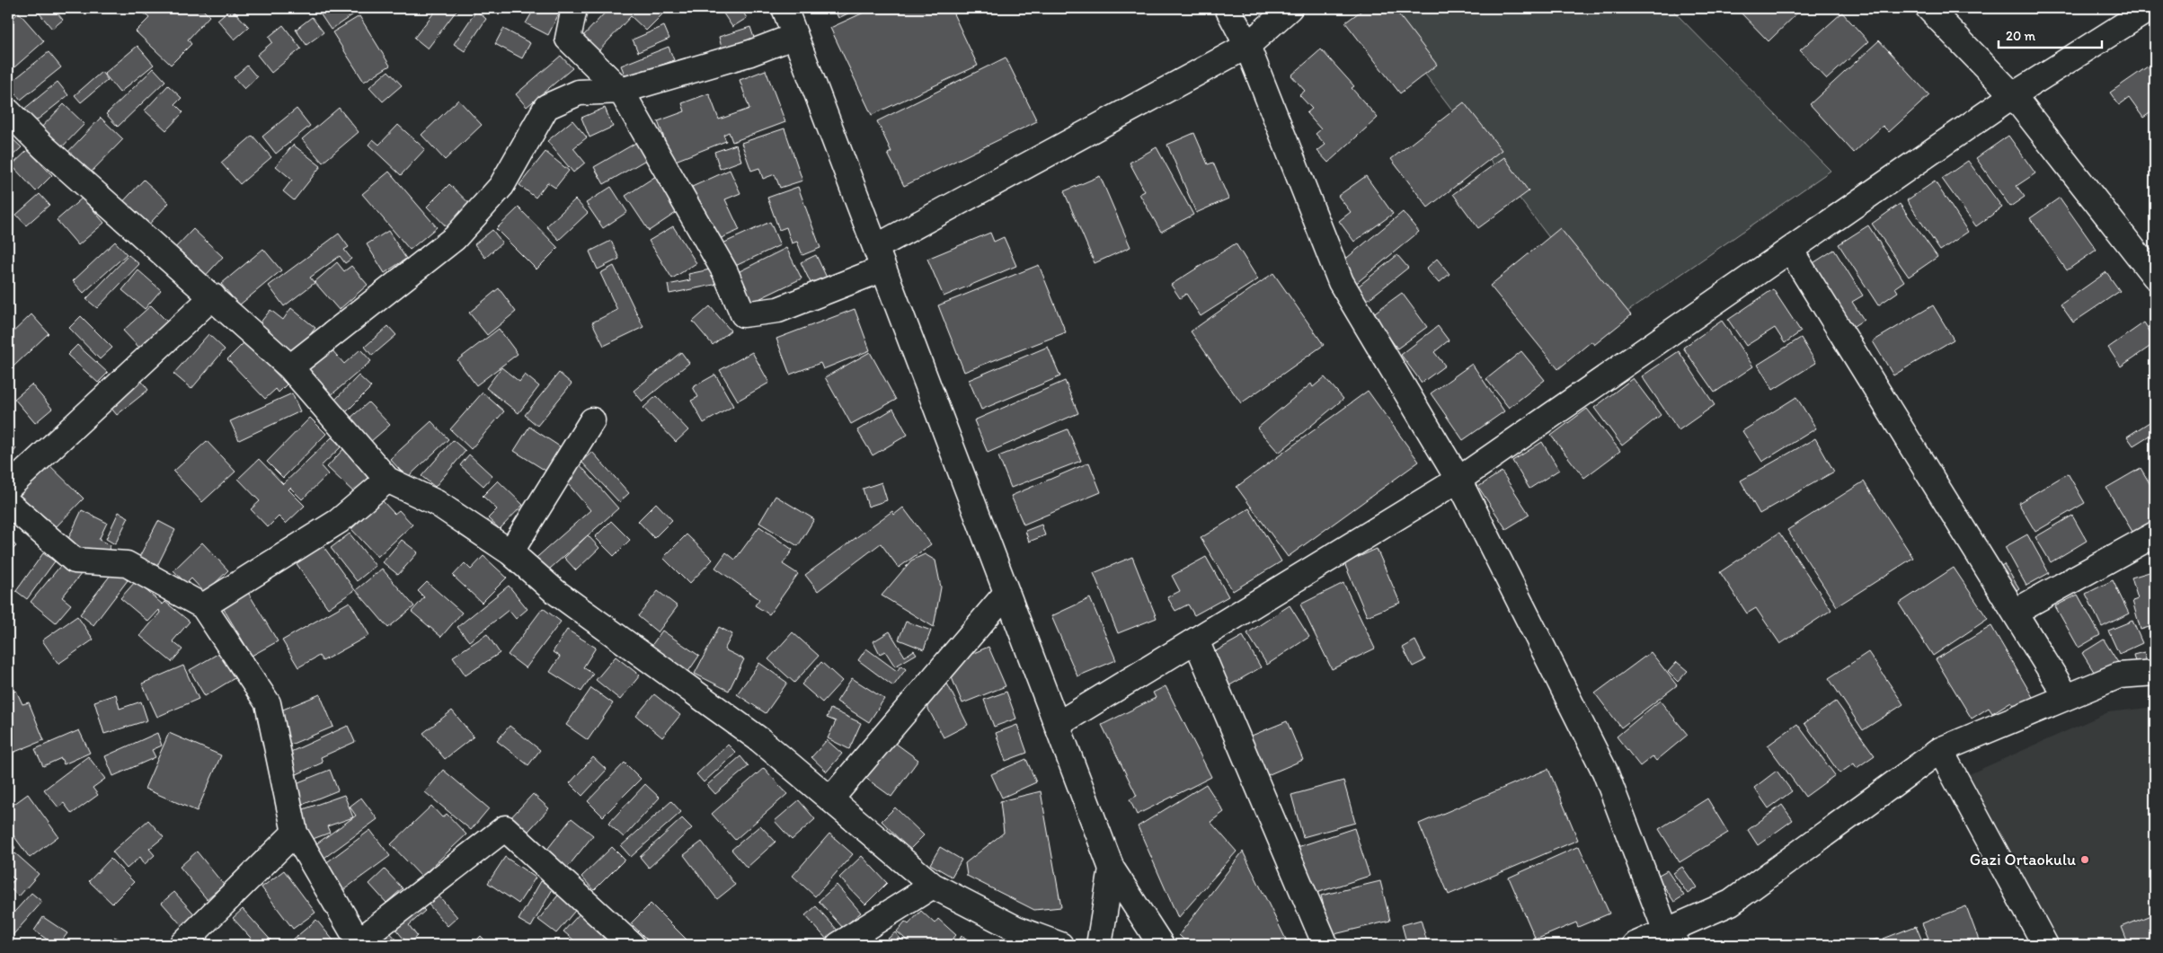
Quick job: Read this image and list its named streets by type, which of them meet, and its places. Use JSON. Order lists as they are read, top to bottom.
{
  "places": ["Gazi Ortaokulu"],
  "scale_bar": "20 m"
}
